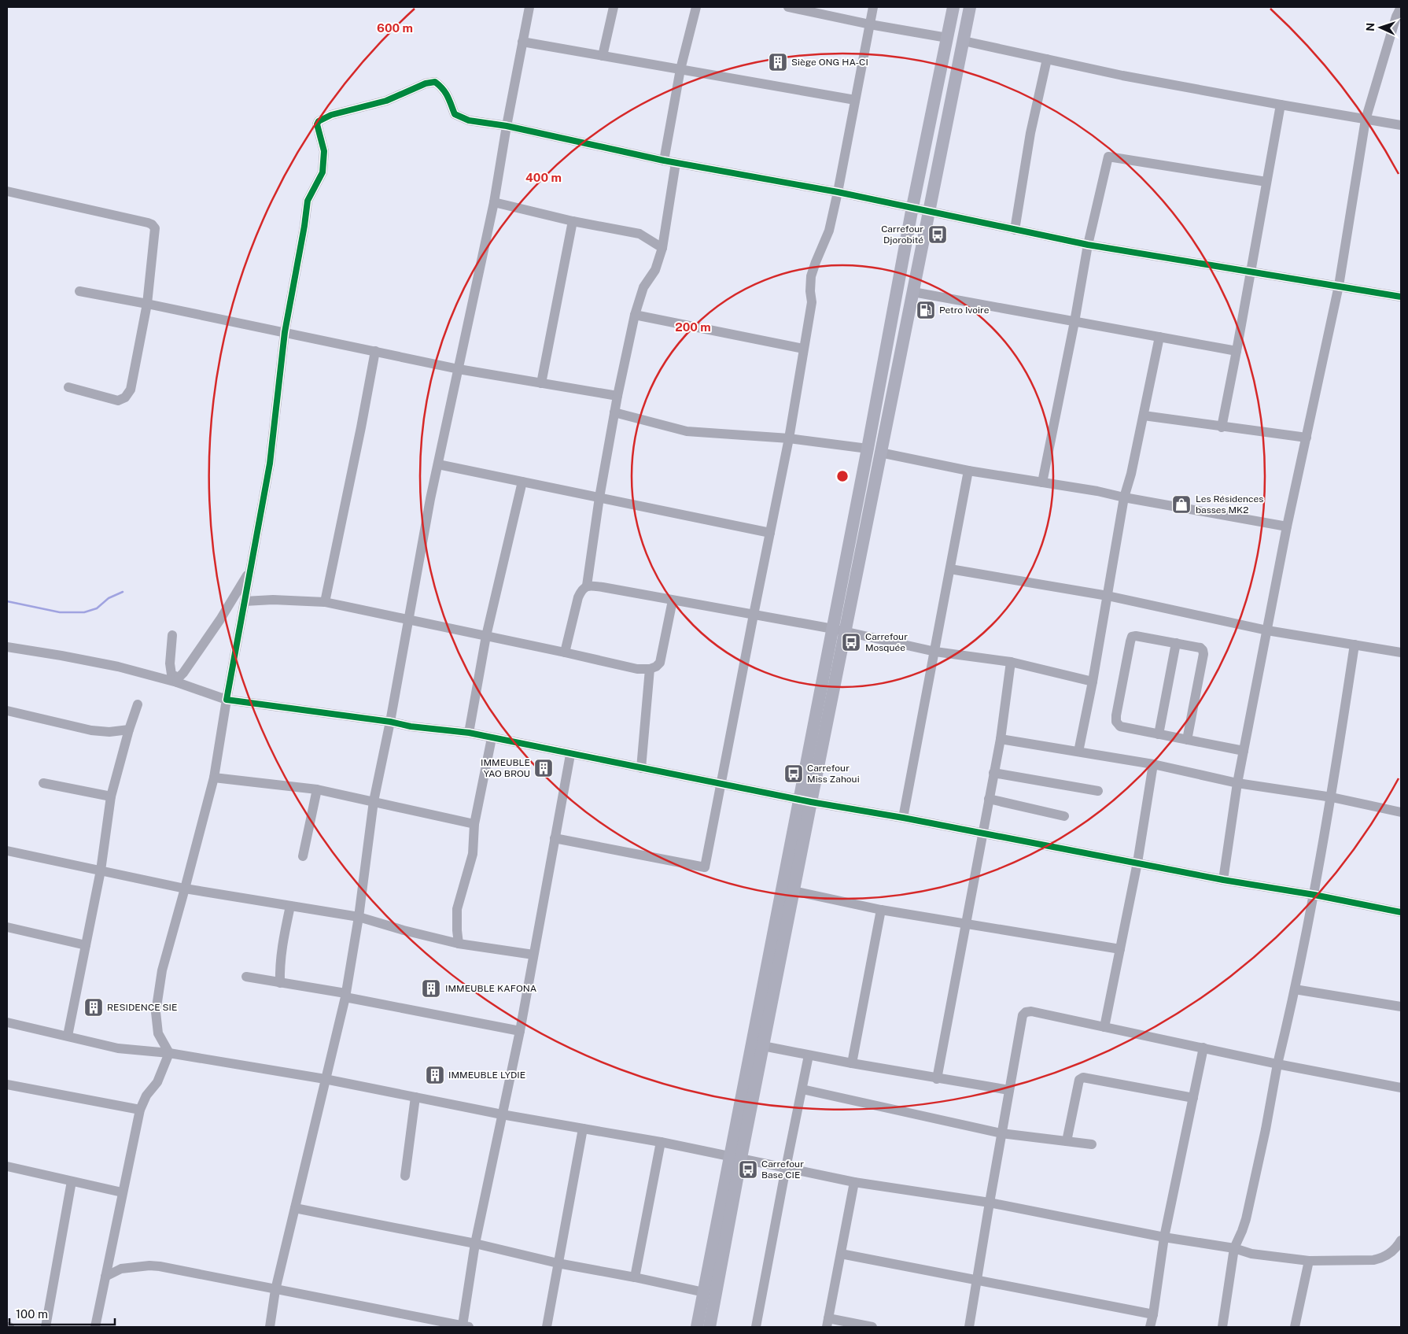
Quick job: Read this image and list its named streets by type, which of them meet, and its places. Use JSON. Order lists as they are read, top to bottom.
{
  "places": {
    "building": [
      "Siège ONG HA-CI",
      "IMMEUBLE YAO BROU",
      "IMMEUBLE KAFONA",
      "RESIDENCE SIE",
      "IMMEUBLE LYDIE"
    ],
    "bus stop": [
      "Carrefour Djorobité",
      "Carrefour Mosquée",
      "Carrefour Miss Zahoui",
      "Carrefour Base CIE"
    ],
    "fuel station": ["Petro Ivoire"],
    "shop": ["Les Résidences basses MK2"]
  },
  "scale_bar": "100 m",
  "north": "left",
  "rings": ["600 m", "400 m", "200 m"]
}
